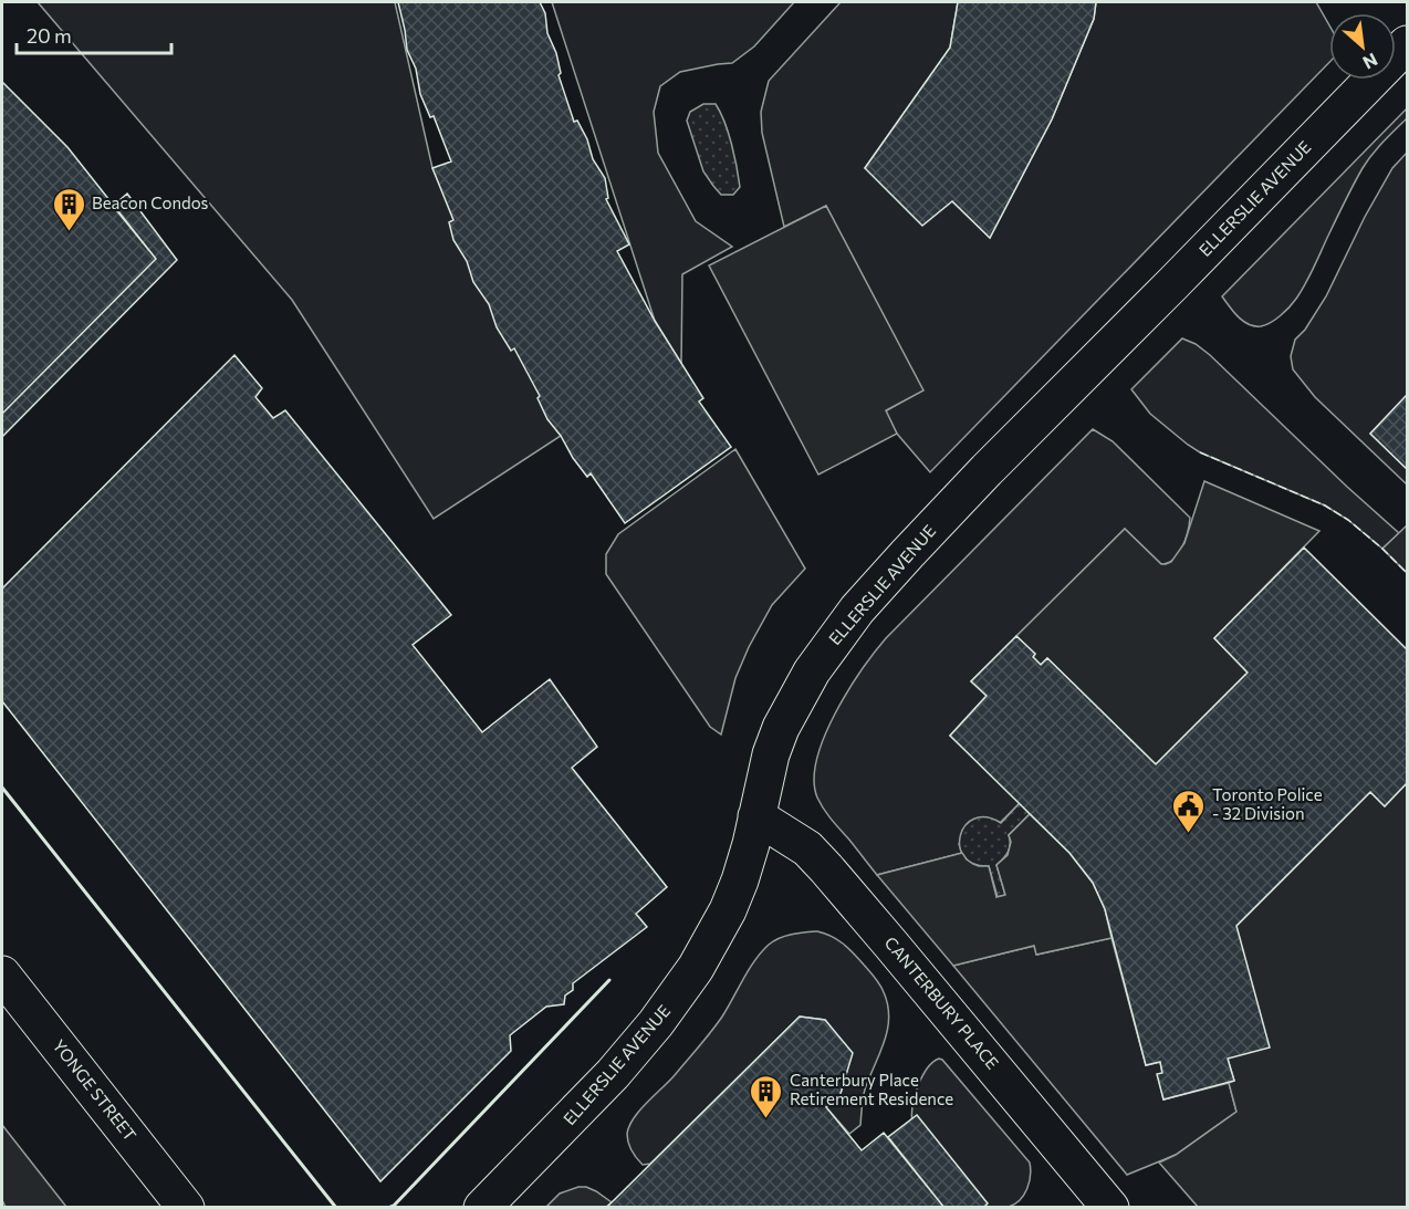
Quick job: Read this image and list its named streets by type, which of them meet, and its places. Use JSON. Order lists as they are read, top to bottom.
{
  "streets": {
    "street": ["ELLERSLIE AVENUE", "CANTERBURY PLACE", "YONGE STREET"]
  },
  "crossings": [
    ["ELLERSLIE AVENUE", "CANTERBURY PLACE"]
  ],
  "places": {
    "building": ["Beacon Condos", "Canterbury Place Retirement Residence"],
    "public building": ["Toronto Police - 32 Division"]
  },
  "scale_bar": "20 m",
  "north": "bottom right"
}
